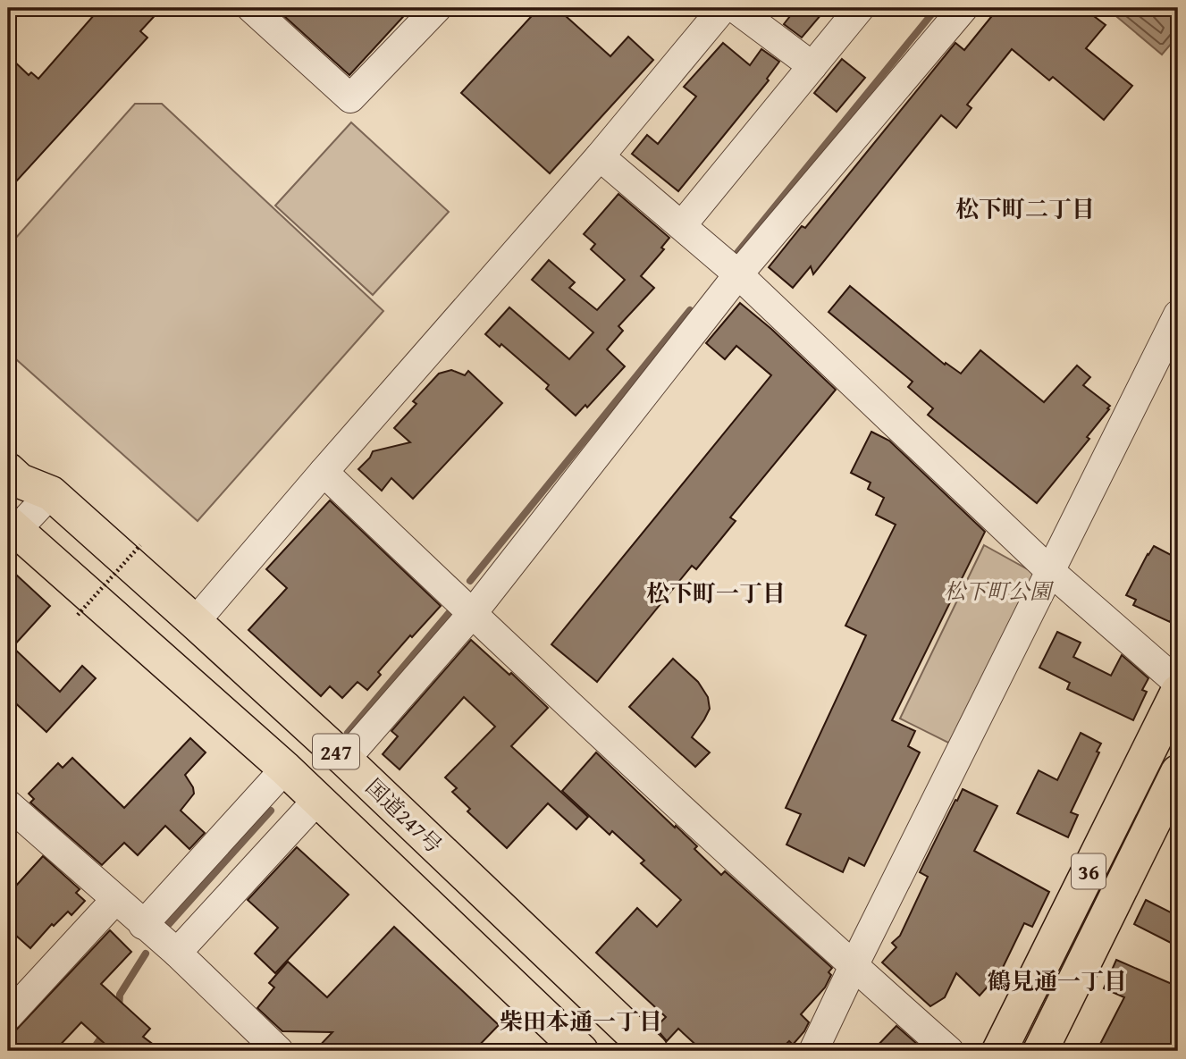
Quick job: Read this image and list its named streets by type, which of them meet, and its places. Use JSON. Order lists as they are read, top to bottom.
{
  "streets": {
    "main road": ["247", "国道247号", "36"]
  },
  "districts": [
    "松下町二丁目",
    "松下町一丁目",
    "鶴見通一丁目",
    "柴田本通一丁目"
  ],
  "parks": ["松下町公園"]
}
